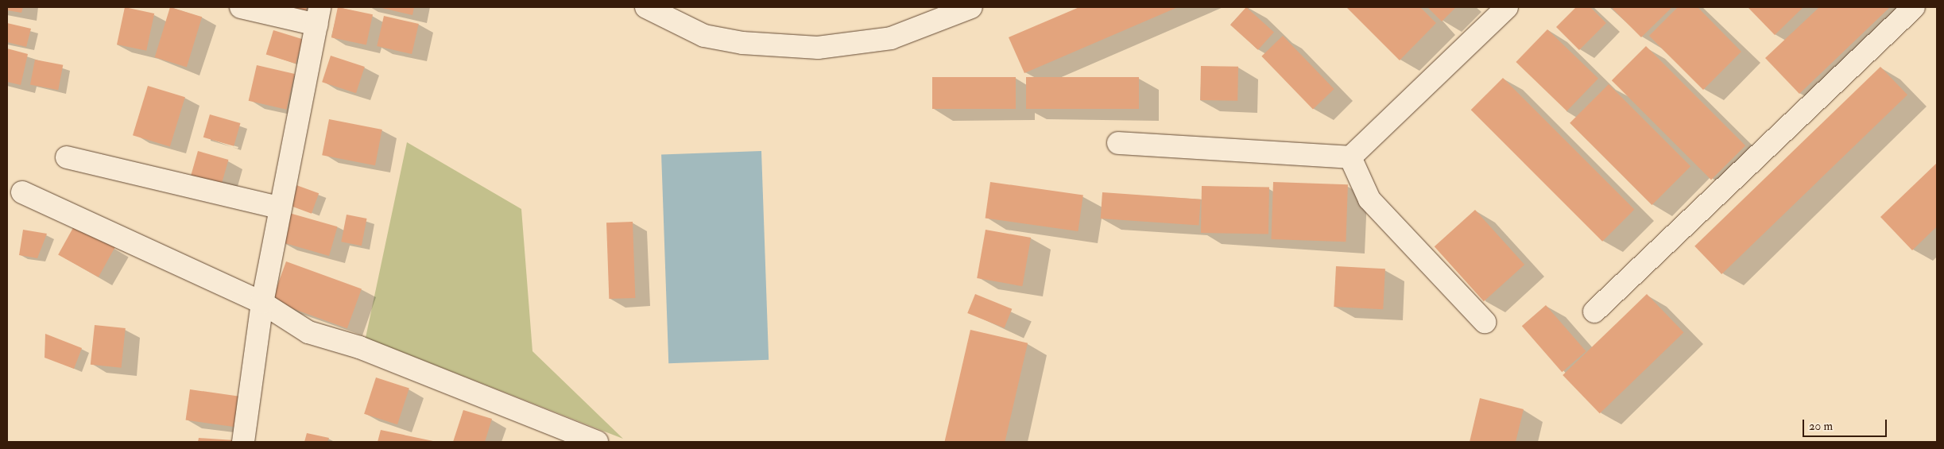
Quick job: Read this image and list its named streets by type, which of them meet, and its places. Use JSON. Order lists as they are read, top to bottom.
{
  "scale_bar": "20 m"
}
